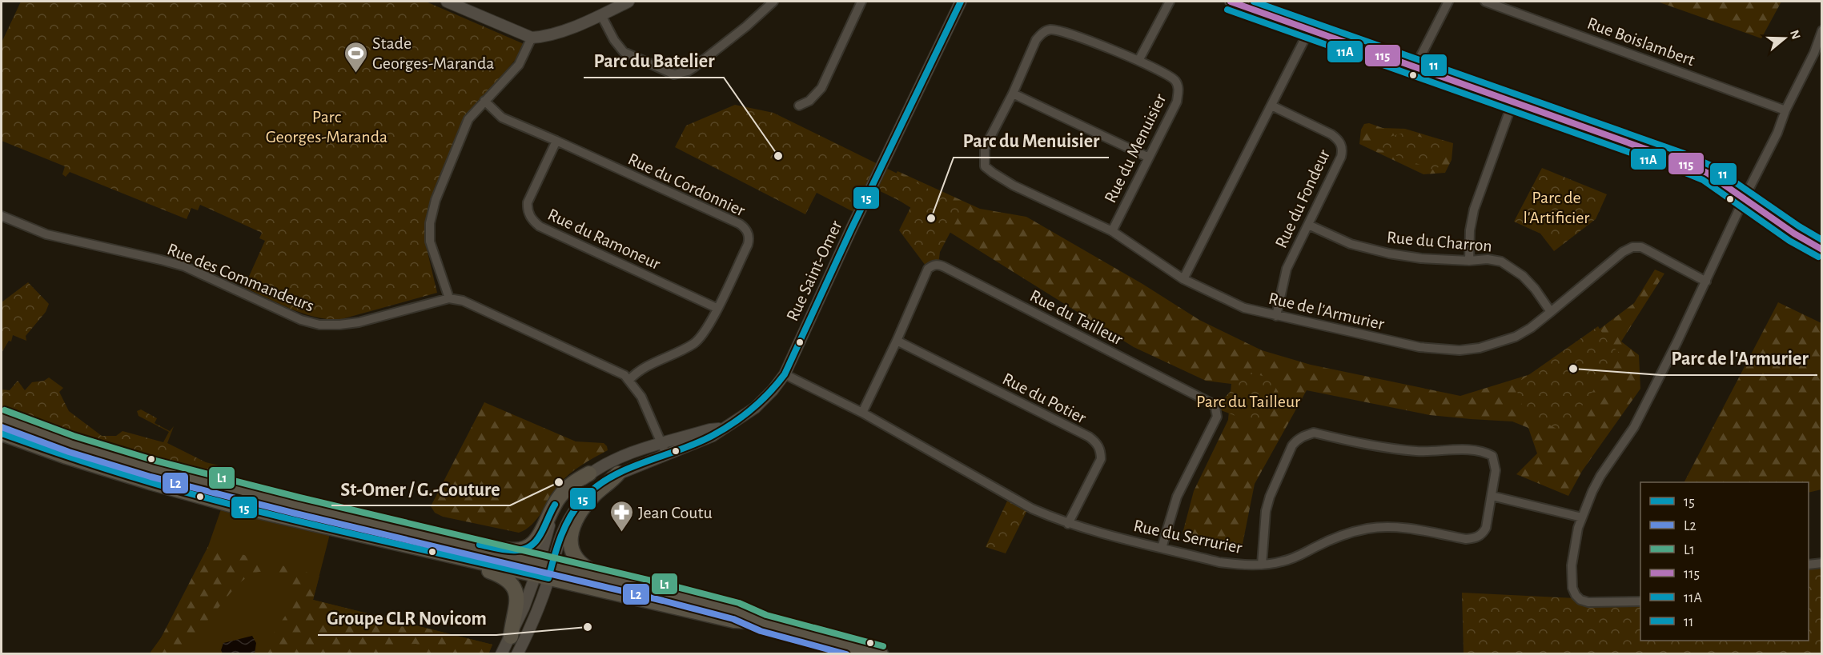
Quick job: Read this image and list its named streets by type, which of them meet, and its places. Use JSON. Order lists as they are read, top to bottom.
{
  "streets": {
    "street": [
      "Rue Boislambert",
      "Rue du Menuisier",
      "Rue du Cordonnier",
      "Rue du Fondeur",
      "Rue du Ramoneur",
      "Rue du Charron",
      "Rue Saint-Omer",
      "Rue des Commandeurs",
      "Rue de l'Armurier",
      "Rue du Tailleur",
      "Rue du Potier",
      "Rue du Serrurier"
    ]
  },
  "crossings": [
    ["Rue du Menuisier", "Rue de l'Armurier"],
    ["Rue du Cordonnier", "Rue du Ramoneur"],
    ["Rue du Cordonnier", "Rue des Commandeurs"],
    ["Rue du Fondeur", "Rue du Charron"],
    ["Rue du Fondeur", "Rue de l'Armurier"],
    ["Rue du Charron", "Rue de l'Armurier"],
    ["Rue Saint-Omer", "Rue des Commandeurs"],
    ["Rue Saint-Omer", "Rue du Serrurier"],
    ["Rue du Tailleur", "Rue du Potier"],
    ["Rue du Tailleur", "Rue du Serrurier"],
    ["Rue du Potier", "Rue du Serrurier"]
  ],
  "parks": ["Parc Georges-Maranda", "Parc de l'Artificier", "Parc du Tailleur"],
  "places": {
    "sports": ["Stade Georges-Maranda"],
    "other": [
      "Parc du Batelier",
      "Parc du Menuisier",
      "Parc de l'Armurier",
      "St-Omer / G.-Couture",
      "Groupe CLR Novicom"
    ],
    "pharmacy": ["Jean Coutu"]
  },
  "lines": [
    "transit line 15",
    "transit line 115",
    "transit line 11",
    "transit line 11A",
    "transit line L1",
    "transit line L2"
  ],
  "legend": [
    "15",
    "L2",
    "L1",
    "115",
    "11A",
    "11"
  ],
  "north": "right"
}
